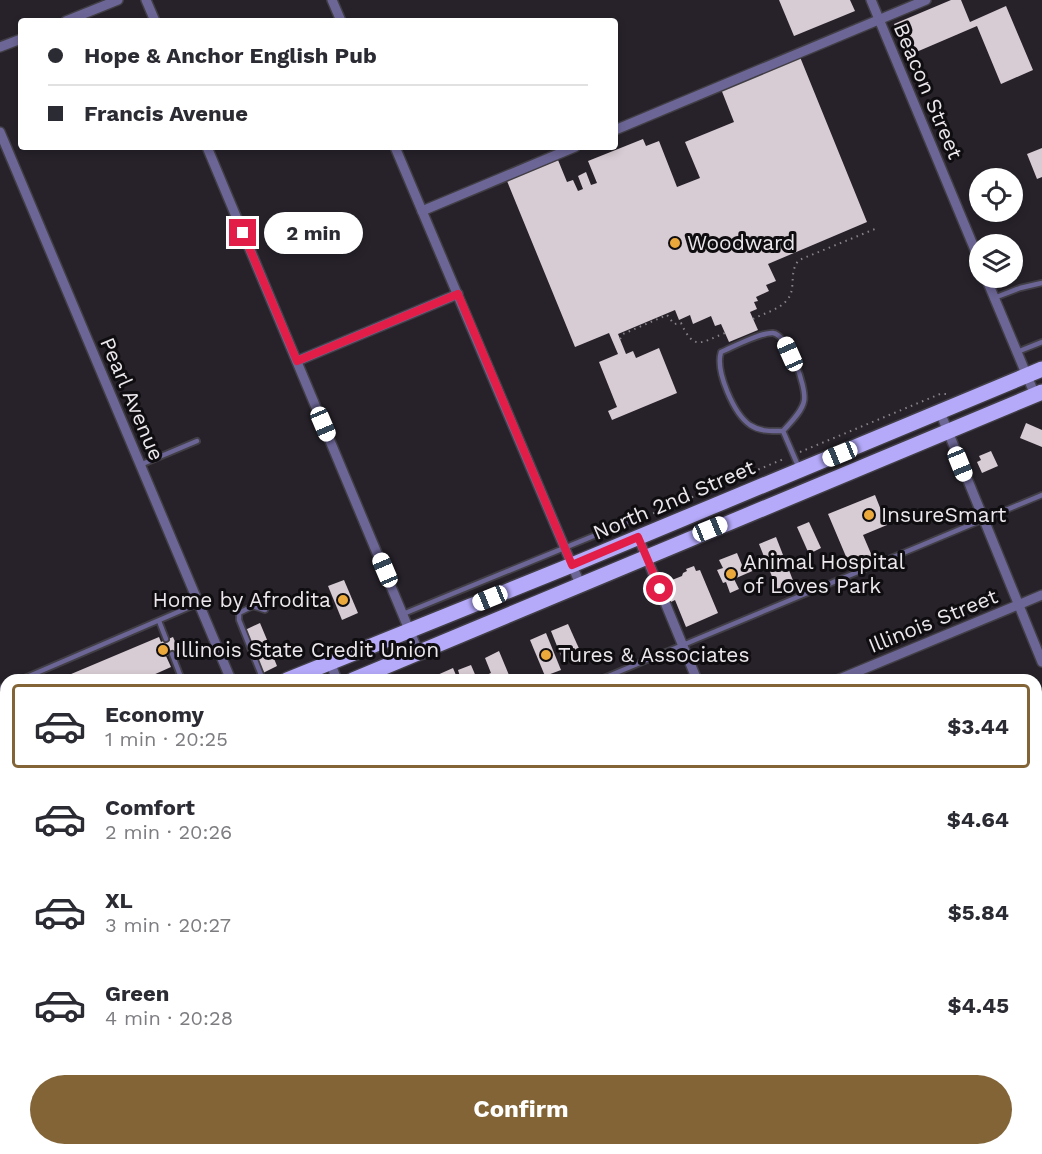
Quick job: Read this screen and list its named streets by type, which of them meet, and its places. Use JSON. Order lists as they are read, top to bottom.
{
  "streets": {
    "main road": ["North 2nd Street"],
    "street": ["Beacon Street", "Pearl Avenue", "Illinois Street"]
  },
  "places": [
    "Woodward",
    "InsureSmart",
    "Animal Hospital of Loves Park",
    "Home by Afrodita",
    "Illinois State Credit Union",
    "Tures & Associates"
  ],
  "page": {
    "banner": ["Hope & Anchor English Pub", "Francis Avenue"],
    "bubble": "2 min",
    "list": [
      {
        "name": "Economy",
        "note": "1 min · 20:25",
        "value": "$3.44"
      },
      {
        "name": "Comfort",
        "note": "2 min · 20:26",
        "value": "$4.64"
      },
      {
        "name": "XL",
        "note": "3 min · 20:27",
        "value": "$5.84"
      },
      {
        "name": "Green",
        "note": "4 min · 20:28",
        "value": "$4.45"
      }
    ],
    "buttons": "Confirm"
  }
}
